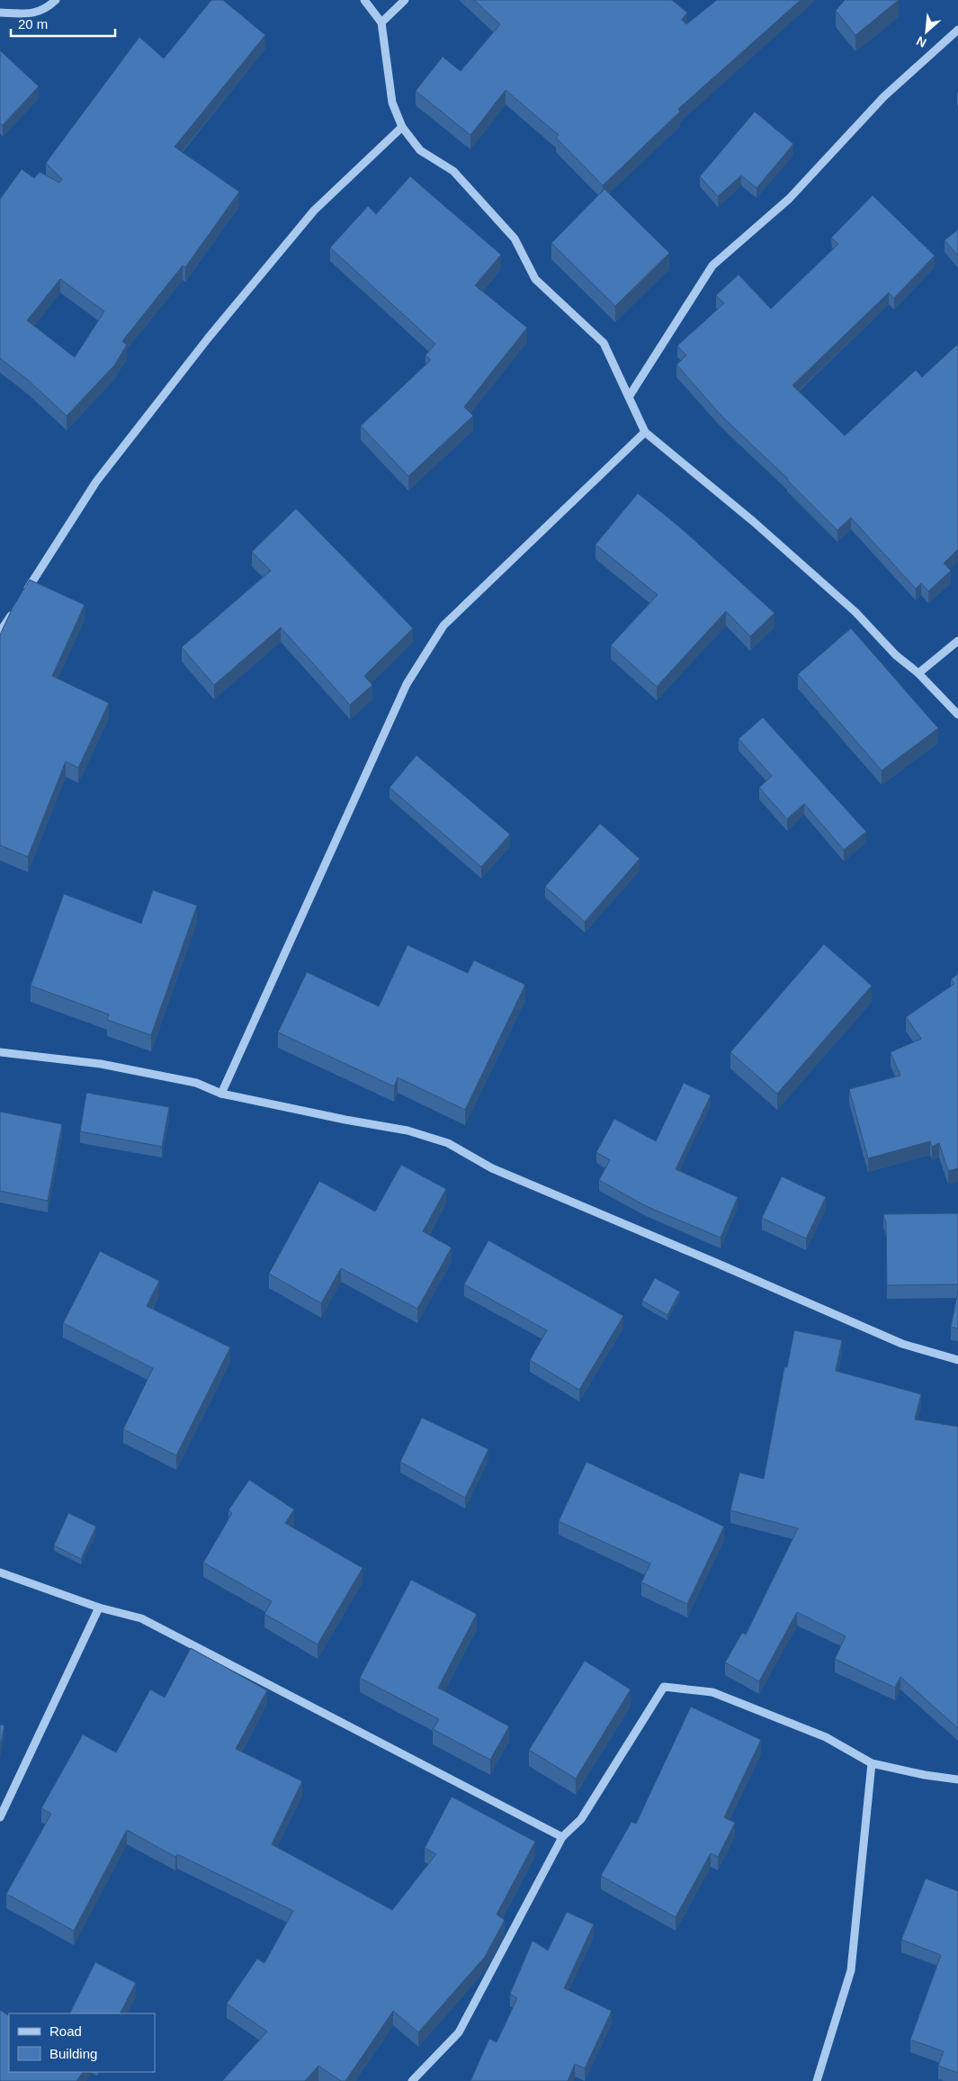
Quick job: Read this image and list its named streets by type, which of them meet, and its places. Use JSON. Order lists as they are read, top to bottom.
{
  "legend": ["Road", "Building"],
  "scale_bar": "20 m",
  "north": "bottom left"
}
